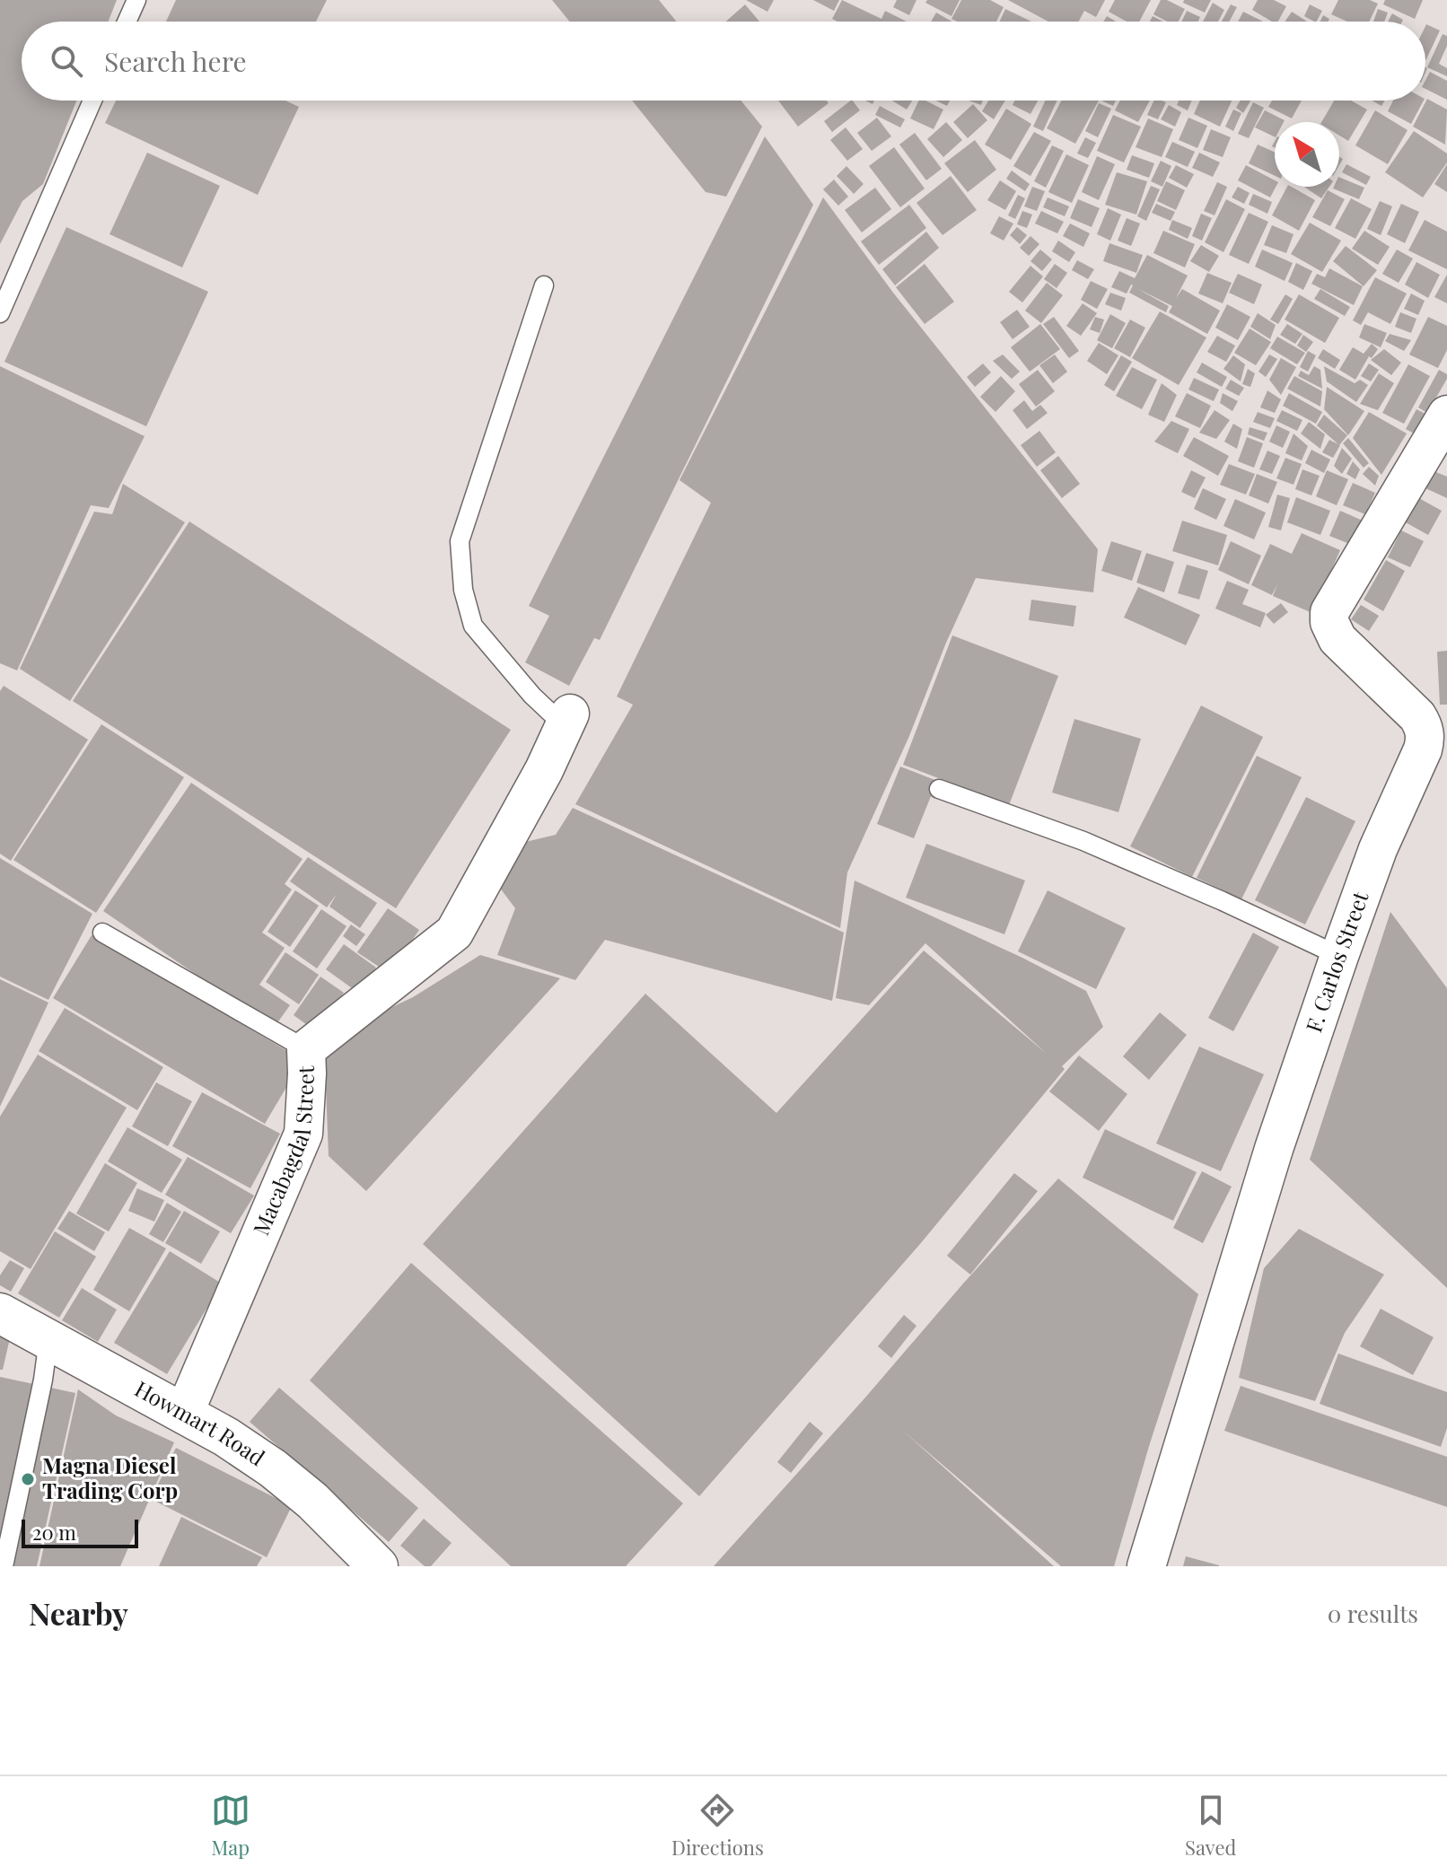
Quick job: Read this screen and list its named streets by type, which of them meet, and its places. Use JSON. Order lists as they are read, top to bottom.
{
  "streets": {
    "street": ["F. Carlos Street", "Macabagdal Street", "Howmart Road"]
  },
  "crossings": [
    ["Macabagdal Street", "Howmart Road"]
  ],
  "places": ["Magna Diesel Trading Corp"],
  "scale_bar": "20 m",
  "north": "top left",
  "page": {
    "search": "Search here",
    "scale": "20 m",
    "heading": ["Nearby", "0 results"],
    "nav": ["Map", "Directions", "Saved"]
  }
}
